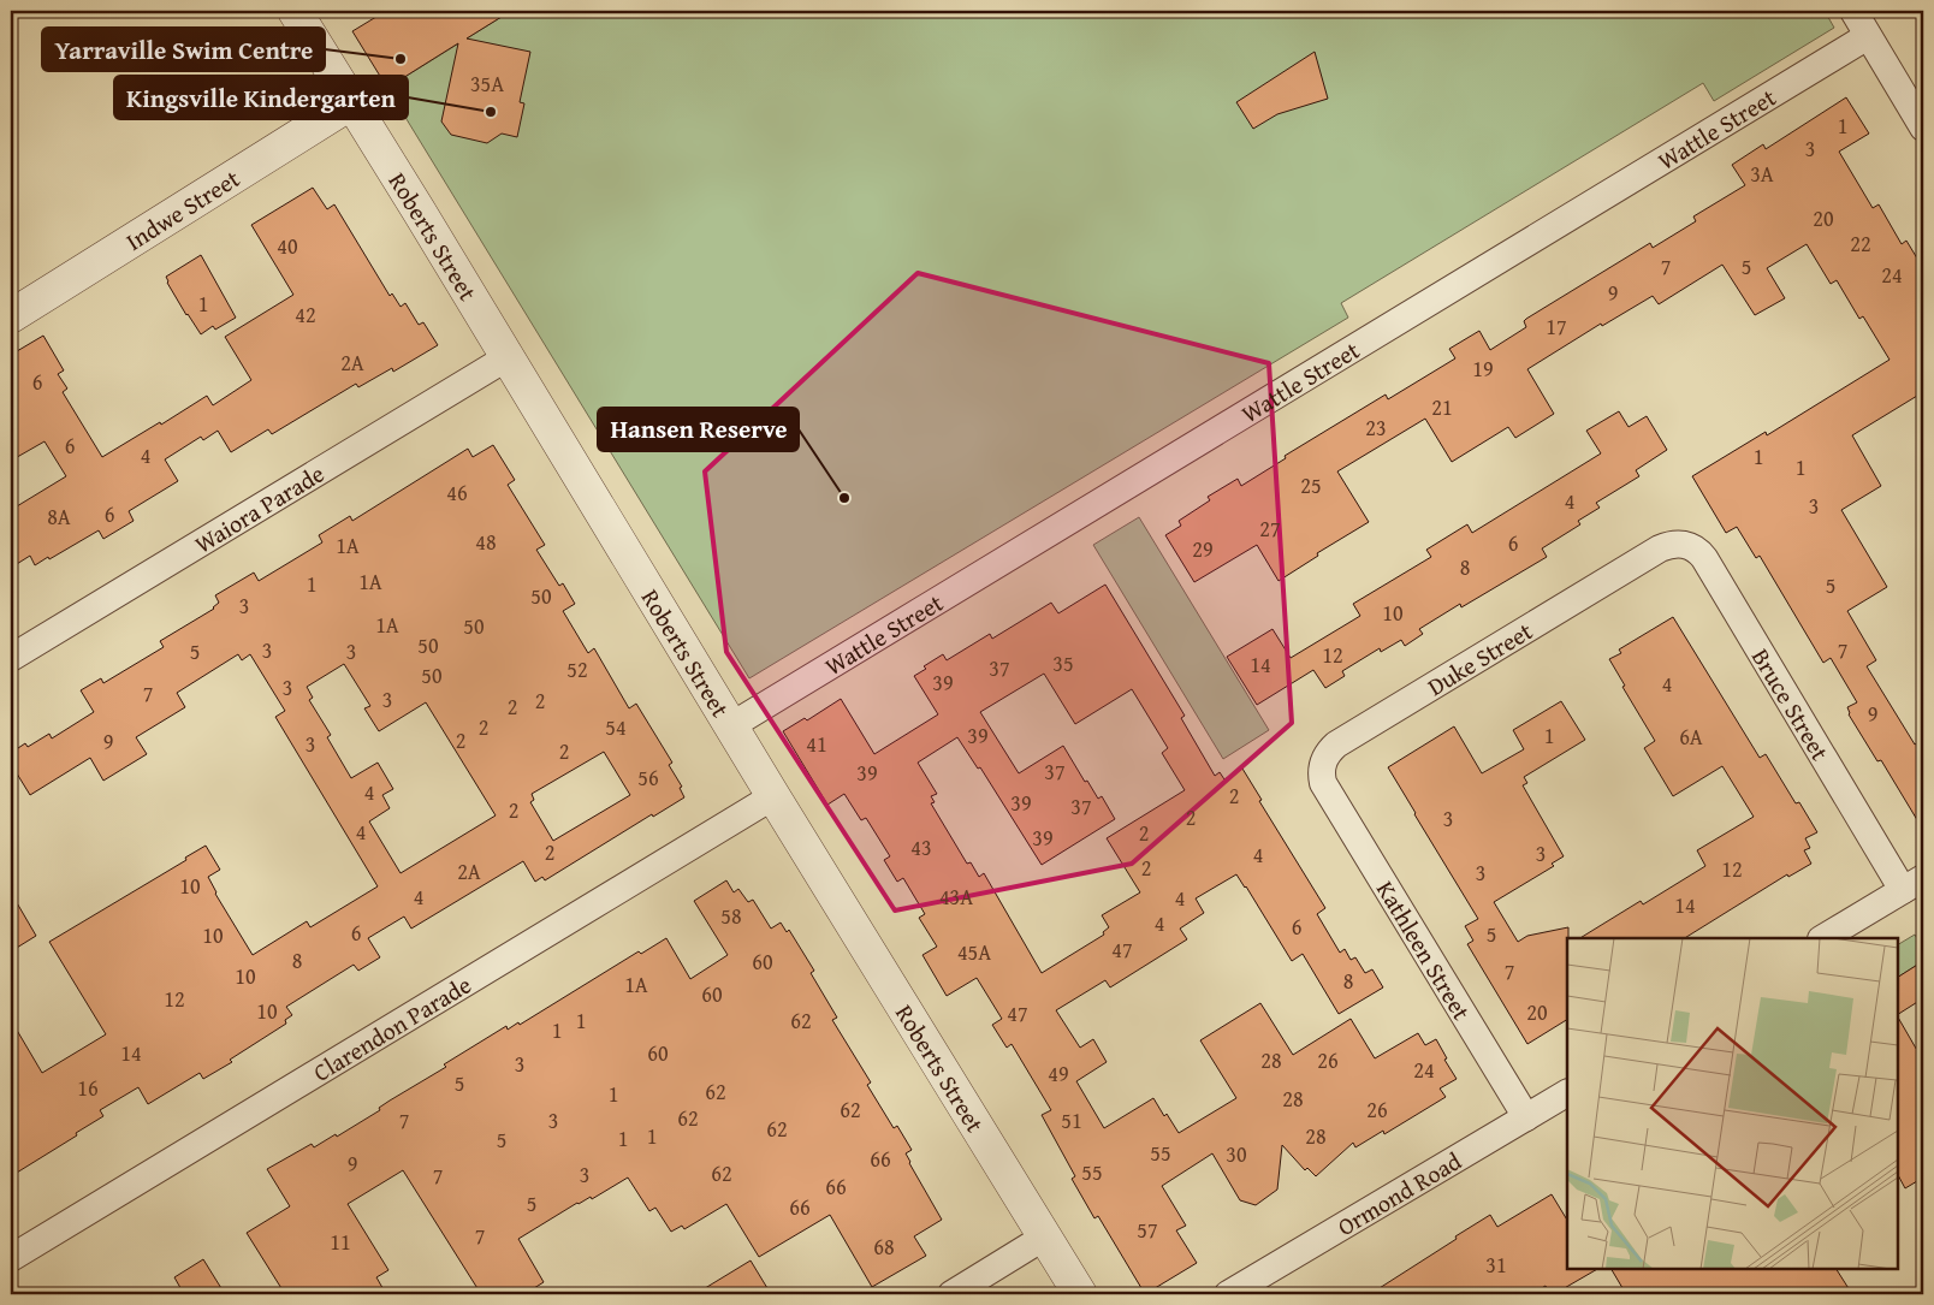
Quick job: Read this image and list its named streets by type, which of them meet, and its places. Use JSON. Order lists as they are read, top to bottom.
{
  "streets": {
    "street": [
      "Wattle Street",
      "Indwe Street",
      "Roberts Street",
      "Waiora Parade",
      "Duke Street",
      "Bruce Street",
      "Kathleen Street",
      "Clarendon Parade",
      "Ormond Road"
    ]
  },
  "crossings": [
    ["Wattle Street", "Roberts Street"],
    ["Indwe Street", "Roberts Street"],
    ["Roberts Street", "Waiora Parade"],
    ["Roberts Street", "Clarendon Parade"],
    ["Duke Street", "Bruce Street"],
    ["Duke Street", "Kathleen Street"],
    ["Kathleen Street", "Ormond Road"]
  ],
  "places": ["Yarraville Swim Centre", "Kingsville Kindergarten", "Hansen Reserve"],
  "house_numbers": [
    "35A",
    "1",
    "3",
    "3A",
    "20",
    "22",
    "40",
    "7",
    "5",
    "24",
    "9",
    "1",
    "42",
    "17",
    "2A",
    "19",
    "6",
    "21",
    "23",
    "6",
    "4",
    "1",
    "1",
    "25",
    "46",
    "4",
    "3",
    "6",
    "8A",
    "27",
    "48",
    "6",
    "1A",
    "29",
    "8",
    "1A",
    "1",
    "5",
    "50",
    "3",
    "10",
    "1A",
    "50",
    "50",
    "3",
    "7",
    "5",
    "3",
    "12",
    "35",
    "14",
    "37",
    "52",
    "50",
    "39",
    "4",
    "3",
    "7",
    "3",
    "2",
    "2",
    "9",
    "2",
    "54",
    "39",
    "1",
    "6A",
    "2",
    "9",
    "3",
    "41",
    "2",
    "37",
    "39",
    "56",
    "4",
    "2",
    "39",
    "37",
    "2",
    "2",
    "3",
    "4",
    "2",
    "39",
    "43",
    "2",
    "3",
    "4",
    "2",
    "12",
    "2A",
    "3",
    "10",
    "4",
    "43A",
    "4",
    "14",
    "58",
    "4",
    "6",
    "6",
    "5",
    "10",
    "47",
    "45A",
    "8",
    "60",
    "7",
    "10",
    "8",
    "1A",
    "60",
    "12",
    "10",
    "20",
    "47",
    "1",
    "62",
    "1",
    "14",
    "60",
    "28",
    "26",
    "3",
    "24",
    "49",
    "5",
    "16",
    "62",
    "1",
    "28",
    "62",
    "26",
    "62",
    "7",
    "3",
    "51",
    "62",
    "1",
    "28",
    "1",
    "5",
    "55",
    "30",
    "66",
    "9",
    "55",
    "62",
    "3",
    "7",
    "66",
    "5",
    "66",
    "57",
    "7",
    "11",
    "68",
    "31"
  ]
}
